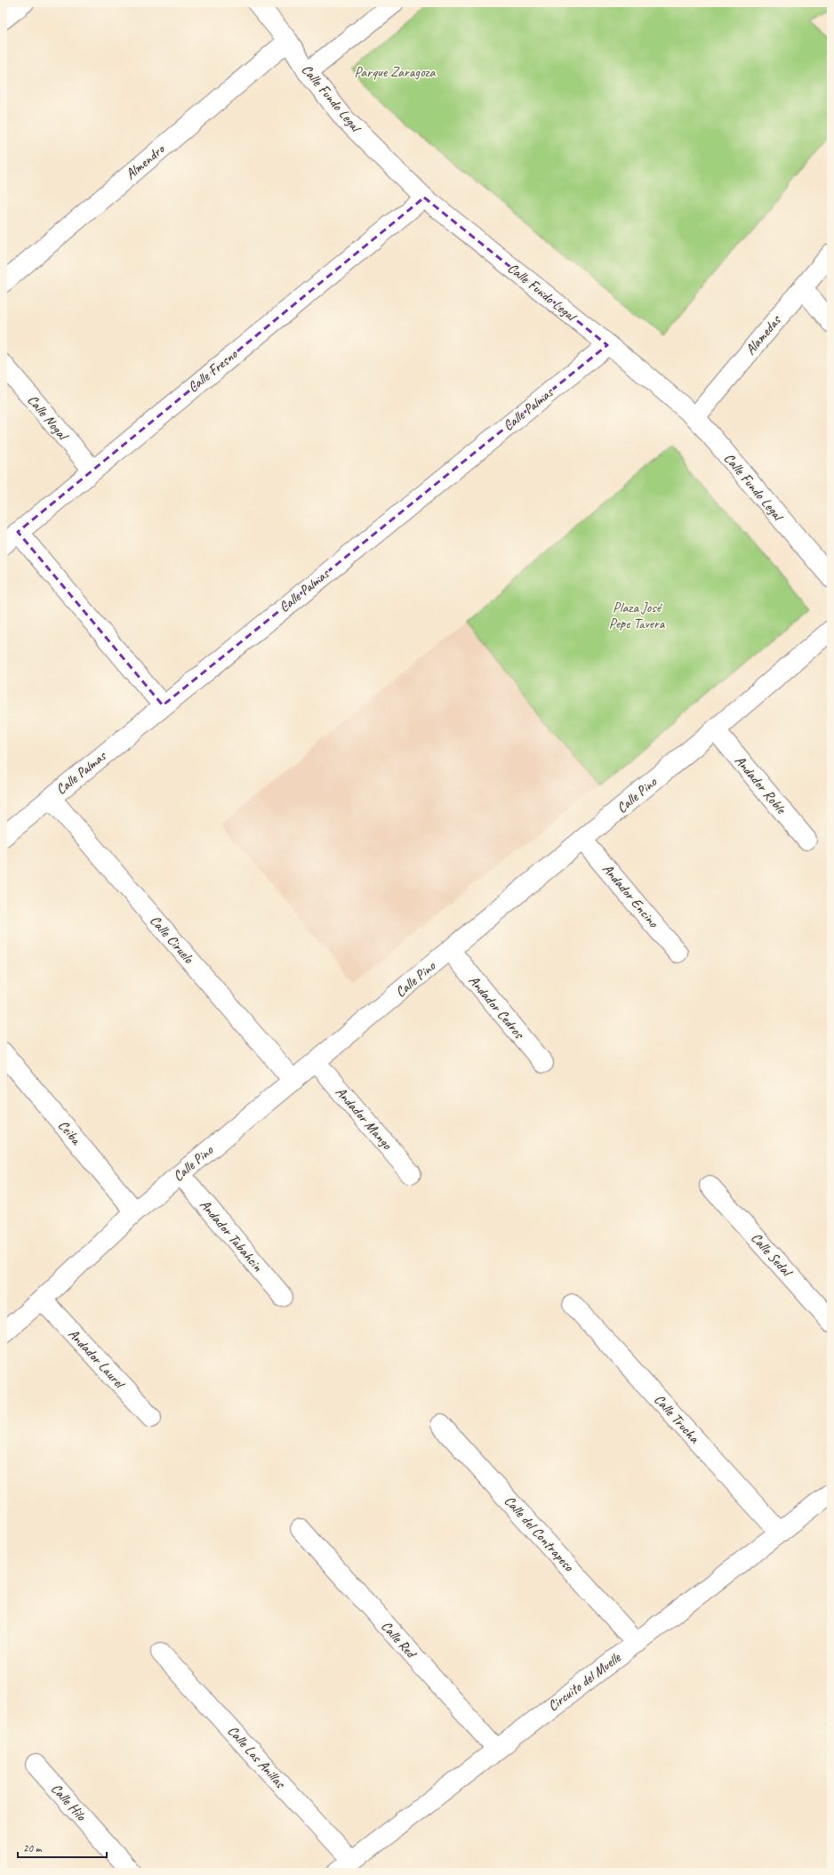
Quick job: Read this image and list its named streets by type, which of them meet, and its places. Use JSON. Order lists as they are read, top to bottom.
{
  "streets": {
    "street": [
      "Calle Fundo Legal",
      "Almendro",
      "Alamedas",
      "Calle Fresno",
      "Calle Palmas",
      "Calle Nogal",
      "Andador Roble",
      "Calle Pino",
      "Andador Encino",
      "Calle Ciruelo",
      "Andador Cedros",
      "Andador Mango",
      "Ceiba",
      "Andador Tabahcin",
      "Calle Sedal",
      "Andador Laurel",
      "Calle Trucha",
      "Calle del Contrapeso",
      "Calle Red",
      "Circuito del Muelle",
      "Calle Las Anillas",
      "Calle Hilo"
    ]
  },
  "crossings": [
    ["Calle Fundo Legal", "Almendro"],
    ["Calle Fundo Legal", "Alamedas"],
    ["Calle Fundo Legal", "Calle Fresno"],
    ["Calle Fundo Legal", "Calle Palmas"],
    ["Calle Fresno", "Calle Nogal"],
    ["Calle Palmas", "Calle Ciruelo"],
    ["Andador Roble", "Calle Pino"],
    ["Calle Pino", "Andador Encino"],
    ["Calle Pino", "Calle Ciruelo"],
    ["Calle Pino", "Andador Cedros"],
    ["Calle Pino", "Andador Mango"],
    ["Calle Pino", "Ceiba"],
    ["Calle Pino", "Andador Tabahcin"],
    ["Calle Pino", "Andador Laurel"],
    ["Calle Trucha", "Circuito del Muelle"],
    ["Calle del Contrapeso", "Circuito del Muelle"],
    ["Calle Red", "Circuito del Muelle"],
    ["Circuito del Muelle", "Calle Las Anillas"]
  ],
  "parks": ["Parque Zaragoza", "Plaza José Pepe Tavera"],
  "scale_bar": "20 m"
}
